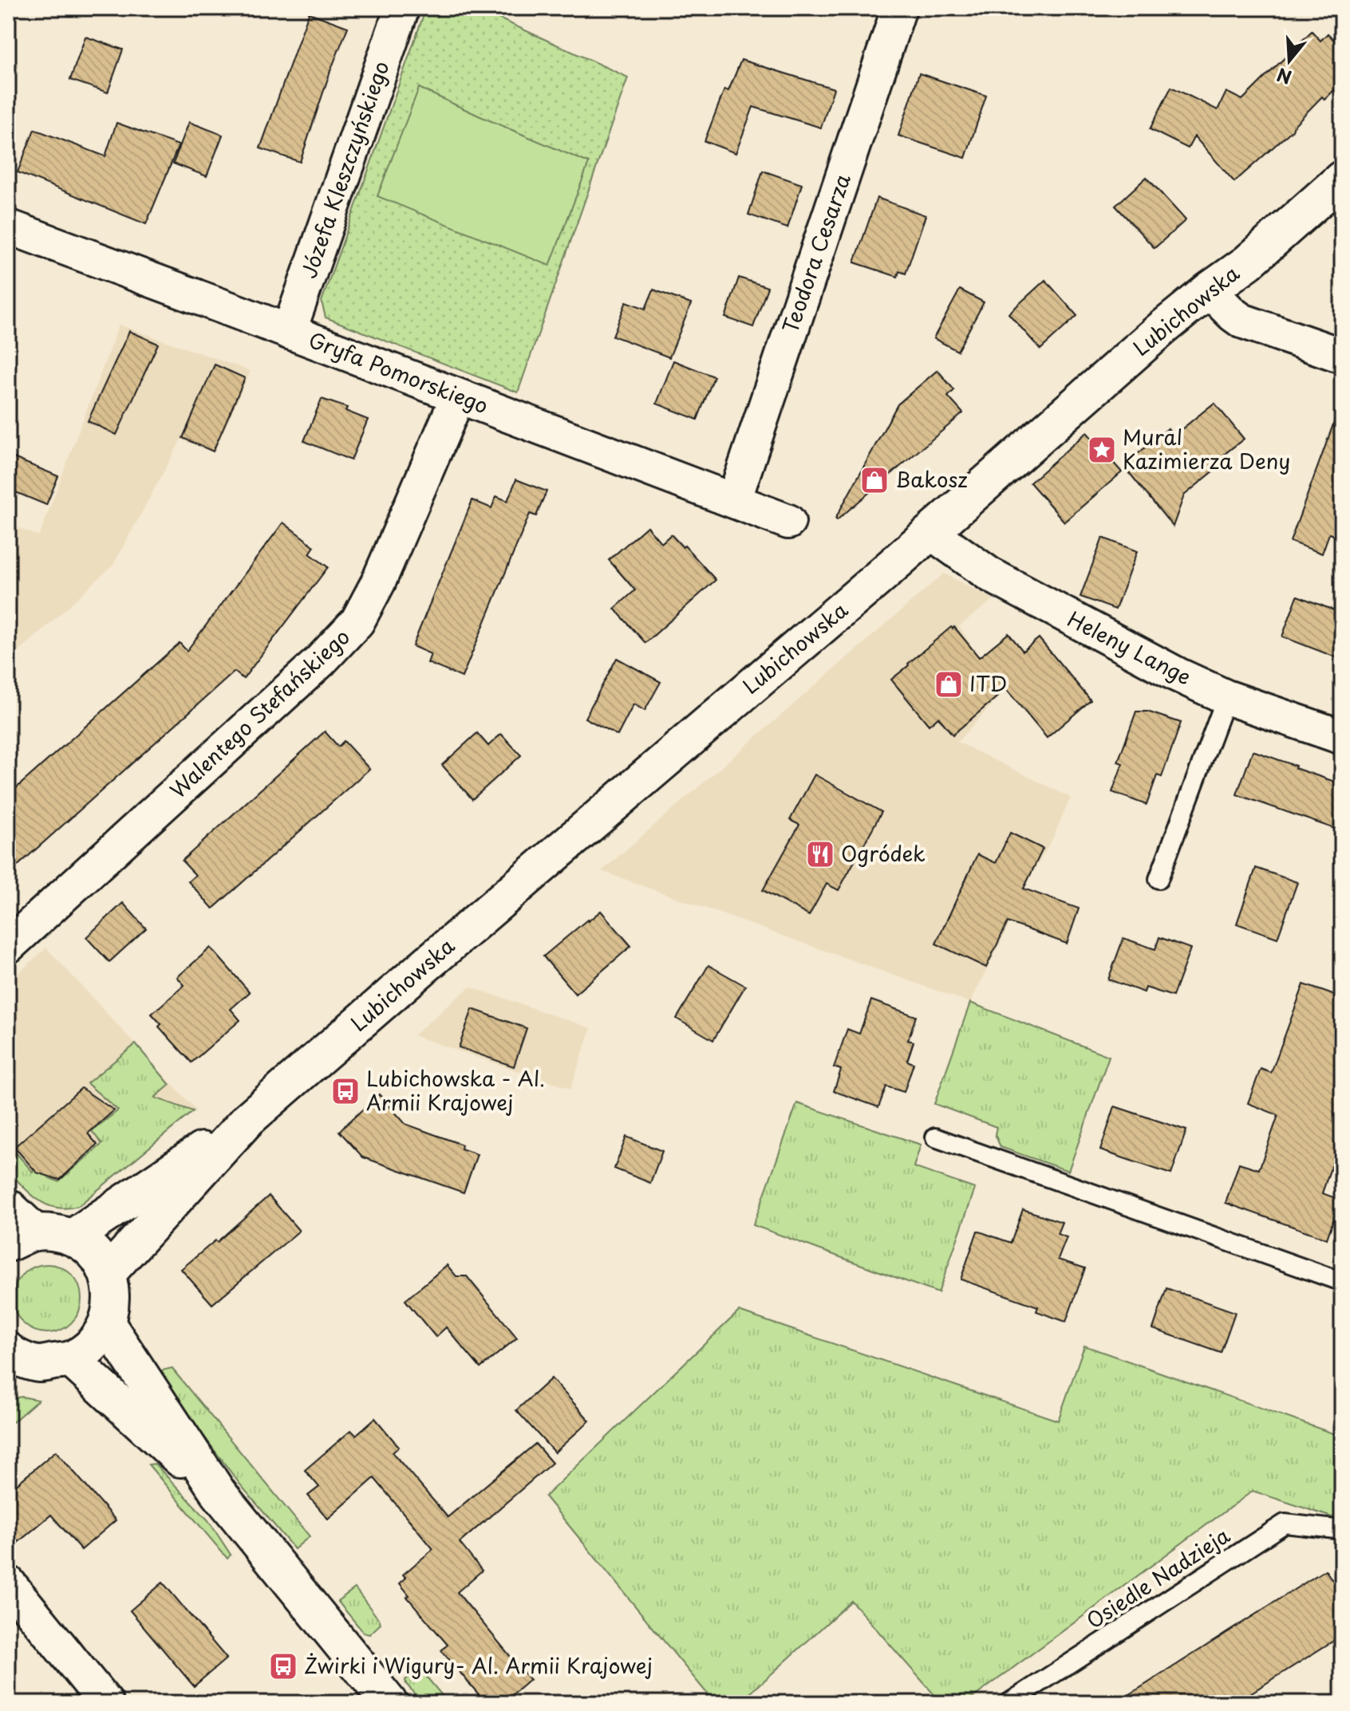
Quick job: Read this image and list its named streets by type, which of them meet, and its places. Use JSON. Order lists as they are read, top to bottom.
{
  "streets": {
    "street": [
      "Józefa Kleszczyńskiego",
      "Teodora Cesarza",
      "Lubichowska",
      "Gryfa Pomorskiego",
      "Heleny Lange",
      "Walentego Stefańskiego"
    ],
    "lane": ["Osiedle Nadzieja"]
  },
  "crossings": [
    ["Józefa Kleszczyńskiego", "Gryfa Pomorskiego"],
    ["Teodora Cesarza", "Gryfa Pomorskiego"],
    ["Lubichowska", "Heleny Lange"],
    ["Gryfa Pomorskiego", "Walentego Stefańskiego"]
  ],
  "places": {
    "place": ["Mural Kazimierza Deny"],
    "shop": ["Bakosz", "ITD"],
    "restaurant": ["Ogródek"],
    "bus stop": ["Lubichowska - Al. Armii Krajowej", "Żwirki i Wigury- Al. Armii Krajowej"]
  },
  "north": "bottom"
}
